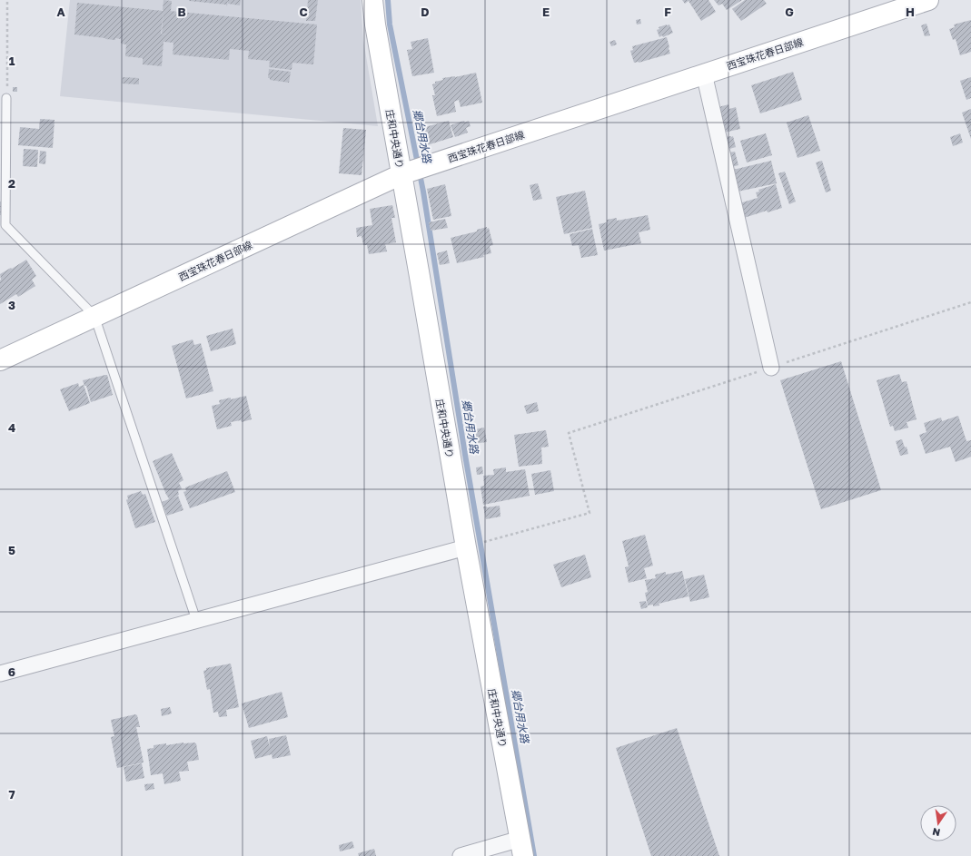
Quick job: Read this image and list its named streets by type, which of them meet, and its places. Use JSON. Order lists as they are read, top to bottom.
{
  "streets": {
    "main road": ["西宝珠花春日部線", "庄和中央通り"]
  },
  "crossings": [
    ["西宝珠花春日部線", "庄和中央通り"]
  ],
  "water": ["郷台用水路"],
  "north": "bottom",
  "grid": {
    "columns": [
      "A",
      "B",
      "C",
      "D",
      "E",
      "F",
      "G",
      "H"
    ],
    "rows": [
      "1",
      "2",
      "3",
      "4",
      "5",
      "6",
      "7"
    ]
  }
}
